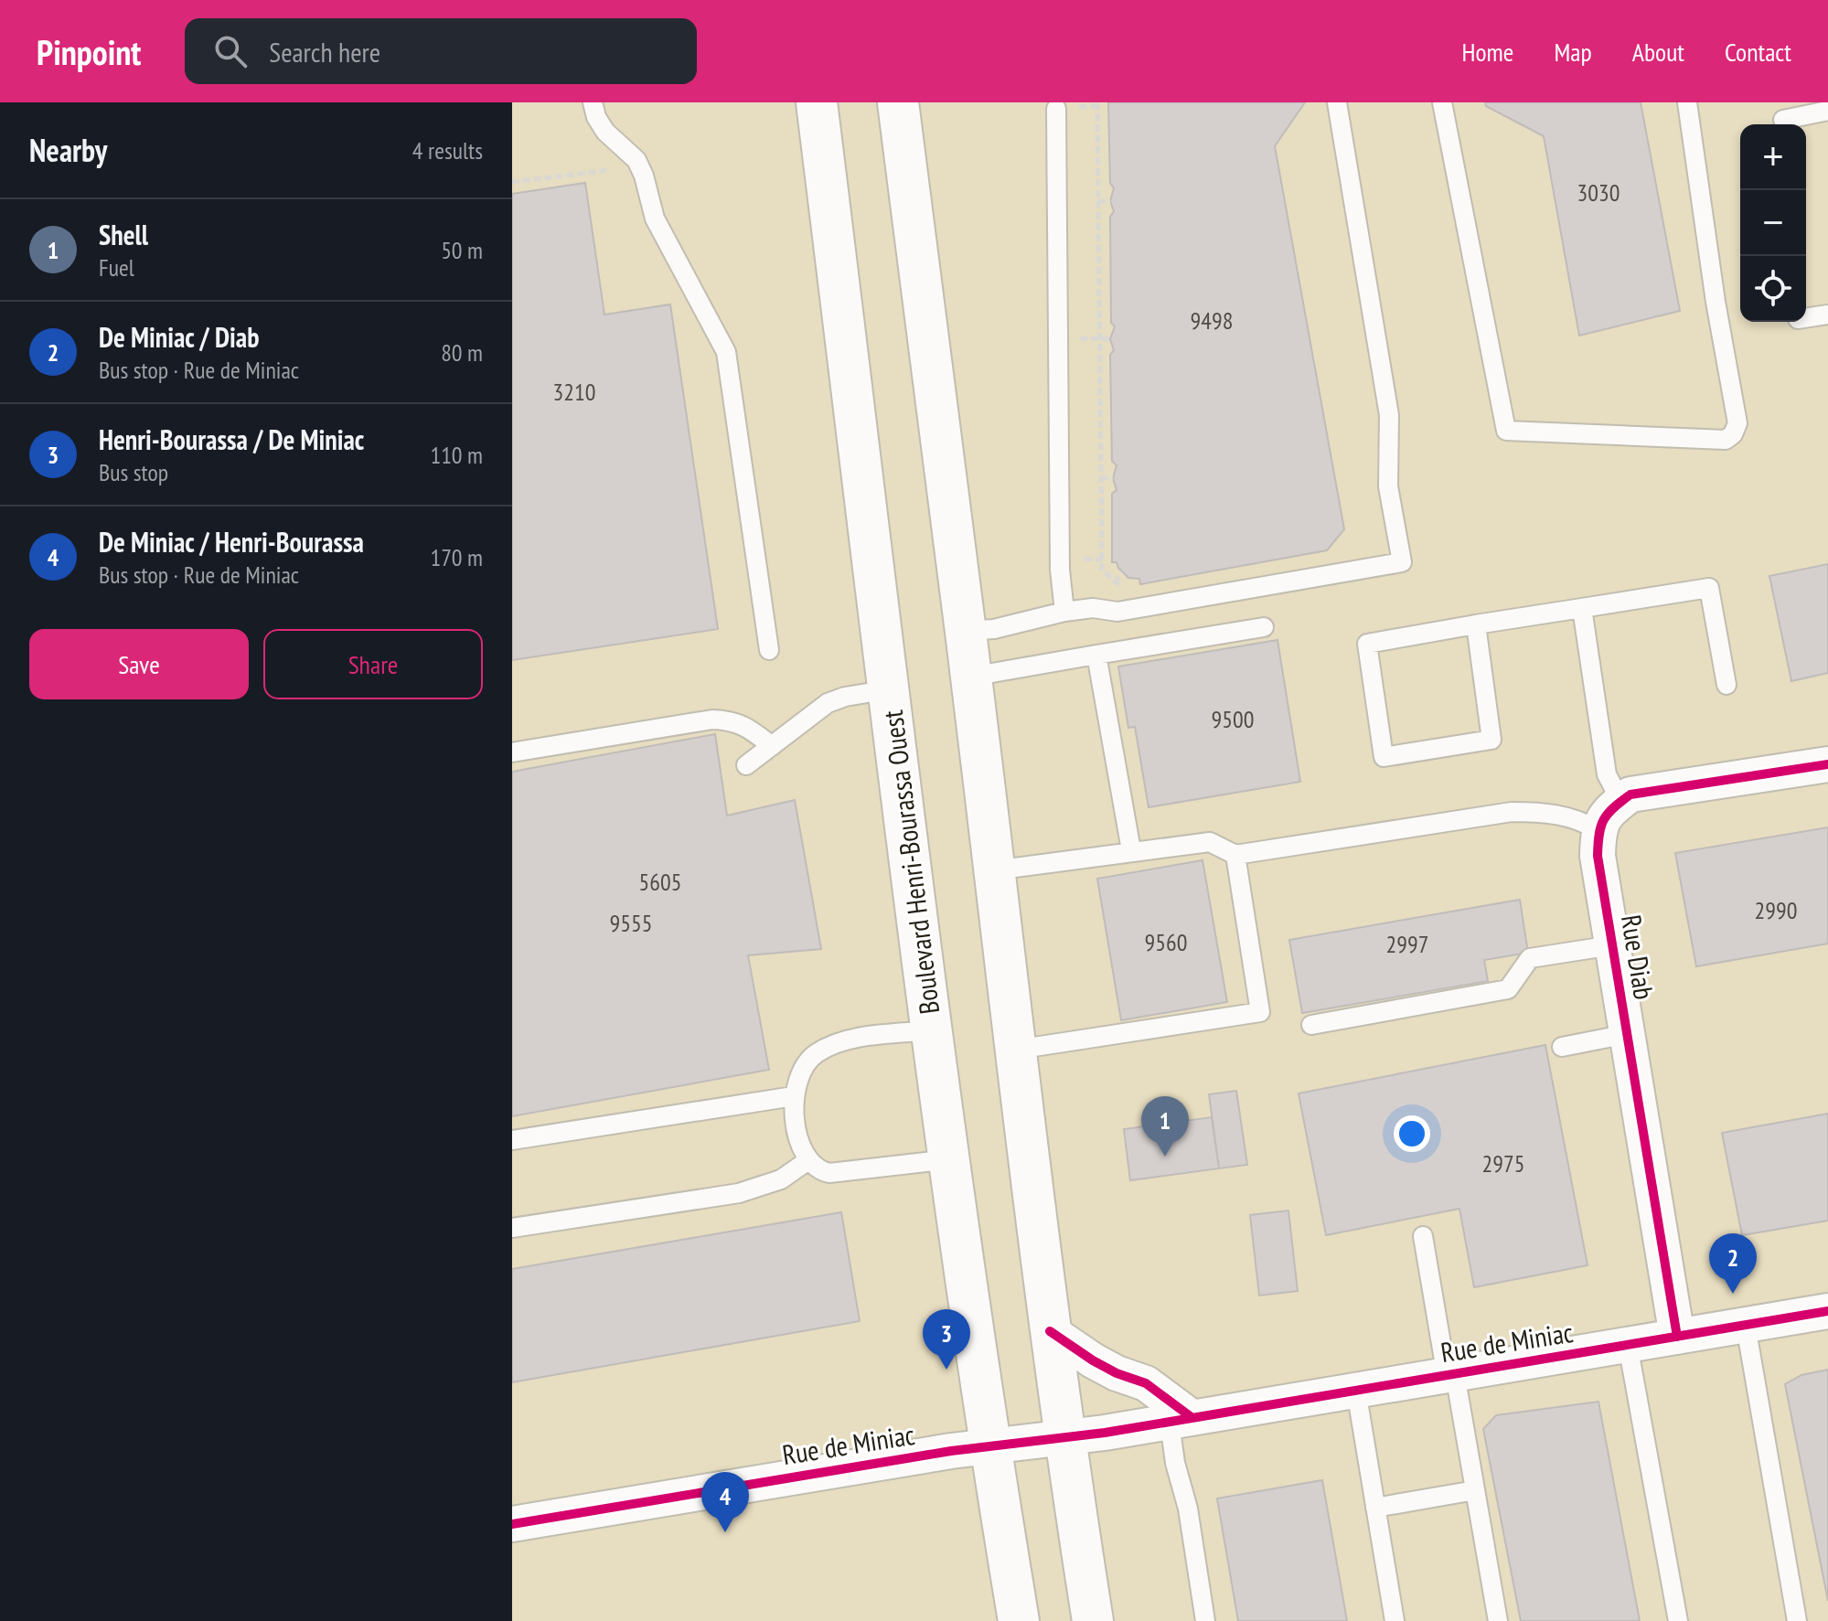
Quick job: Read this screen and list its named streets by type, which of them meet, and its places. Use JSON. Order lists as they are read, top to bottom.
{
  "streets": {
    "main road": ["Boulevard Henri-Bourassa Ouest"],
    "street": ["Rue Diab", "Rue de Miniac"]
  },
  "crossings": [
    ["Boulevard Henri-Bourassa Ouest", "Rue de Miniac"],
    ["Rue Diab", "Rue de Miniac"]
  ],
  "house_numbers": [
    "3030",
    "9498",
    "3210",
    "9500",
    "5605",
    "2990",
    "9555",
    "9560",
    "2997",
    "2975"
  ],
  "page": {
    "header": "Pinpoint",
    "search": "Search here",
    "nav": [
      "Home",
      "Map",
      "About",
      "Contact"
    ],
    "heading": ["Nearby", "4 results"],
    "map_buttons": ["+", "−"],
    "list": [
      {
        "mark": "1",
        "name": "Shell",
        "note": "Fuel",
        "value": "50 m"
      },
      {
        "mark": "2",
        "name": "De Miniac / Diab",
        "note": "Bus stop · Rue de Miniac",
        "value": "80 m"
      },
      {
        "mark": "3",
        "name": "Henri-Bourassa / De Miniac",
        "note": "Bus stop",
        "value": "110 m"
      },
      {
        "mark": "4",
        "name": "De Miniac / Henri-Bourassa",
        "note": "Bus stop · Rue de Miniac",
        "value": "170 m"
      }
    ],
    "buttons": ["Save", "Share"],
    "pins": [
      "1",
      "2",
      "3",
      "4"
    ]
  }
}
